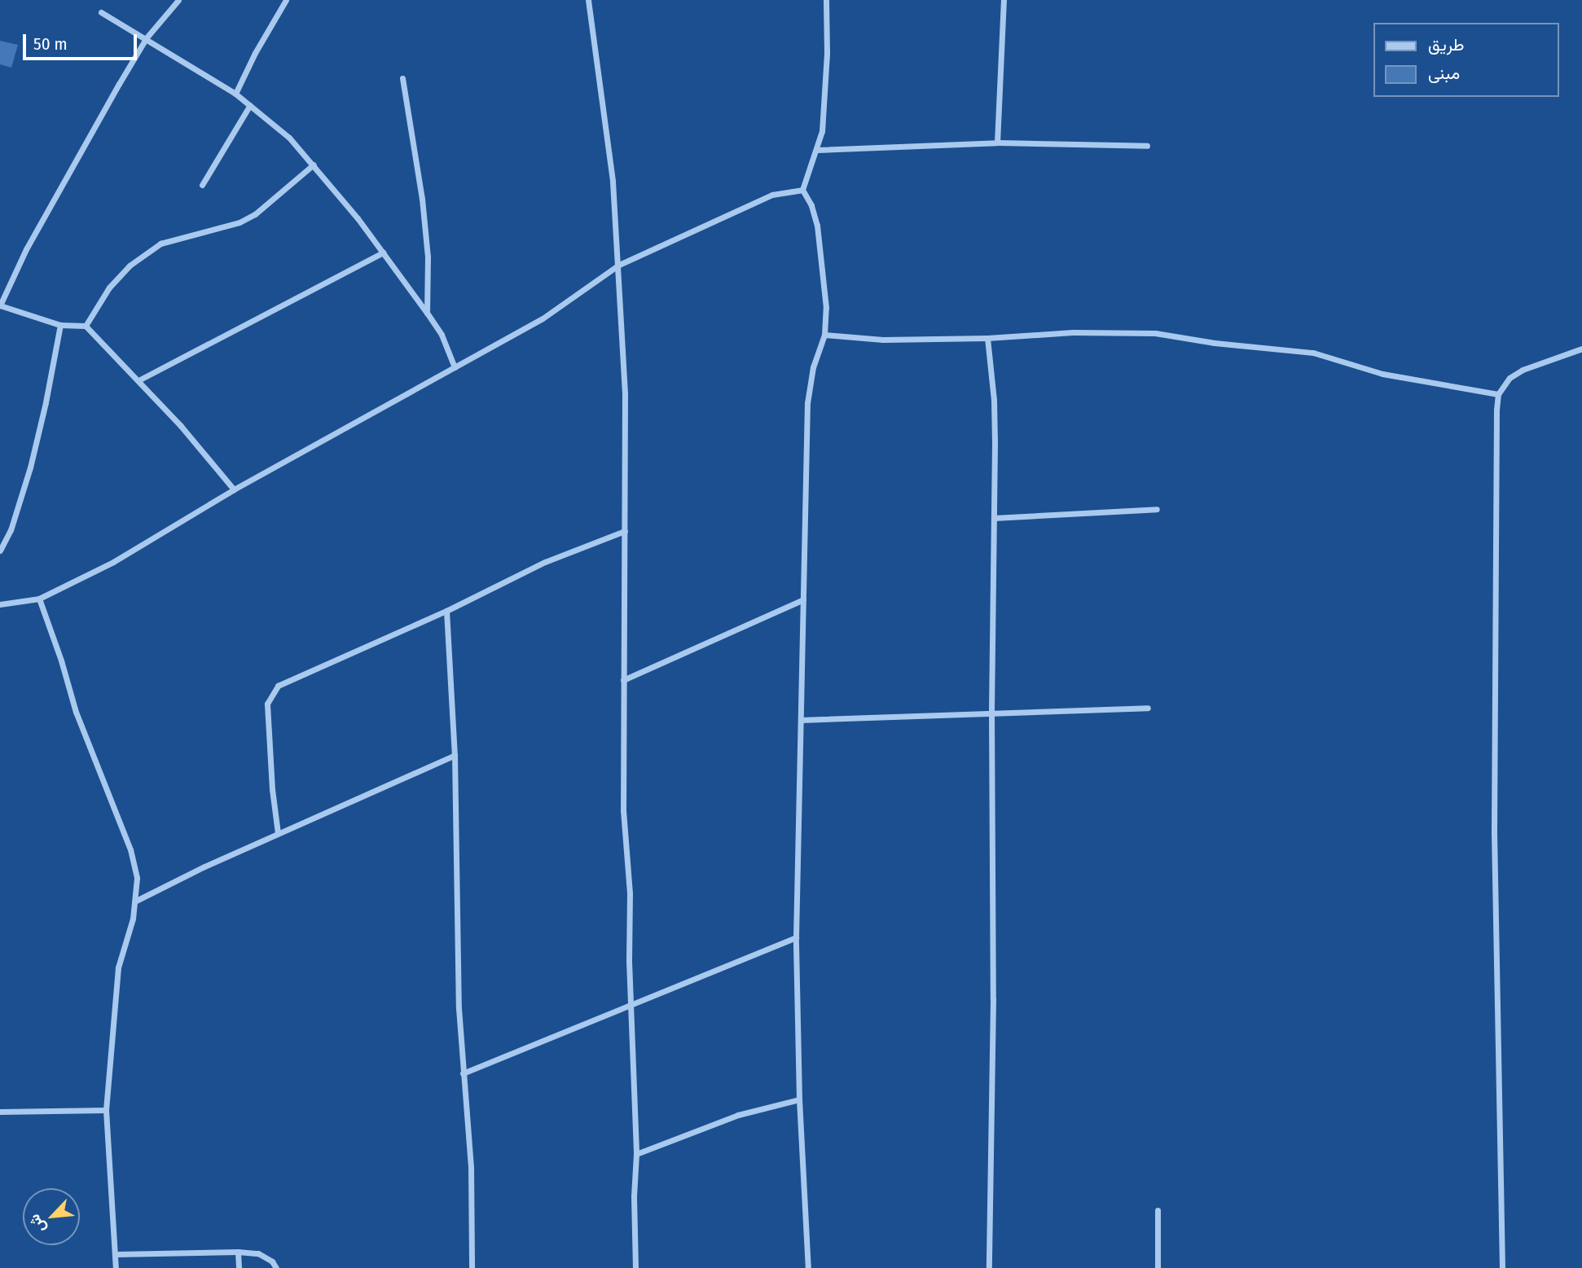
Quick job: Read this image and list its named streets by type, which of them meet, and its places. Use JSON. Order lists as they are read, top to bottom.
{
  "legend": ["طريق", "مبنى"],
  "scale_bar": "50 m",
  "north": "bottom left"
}
